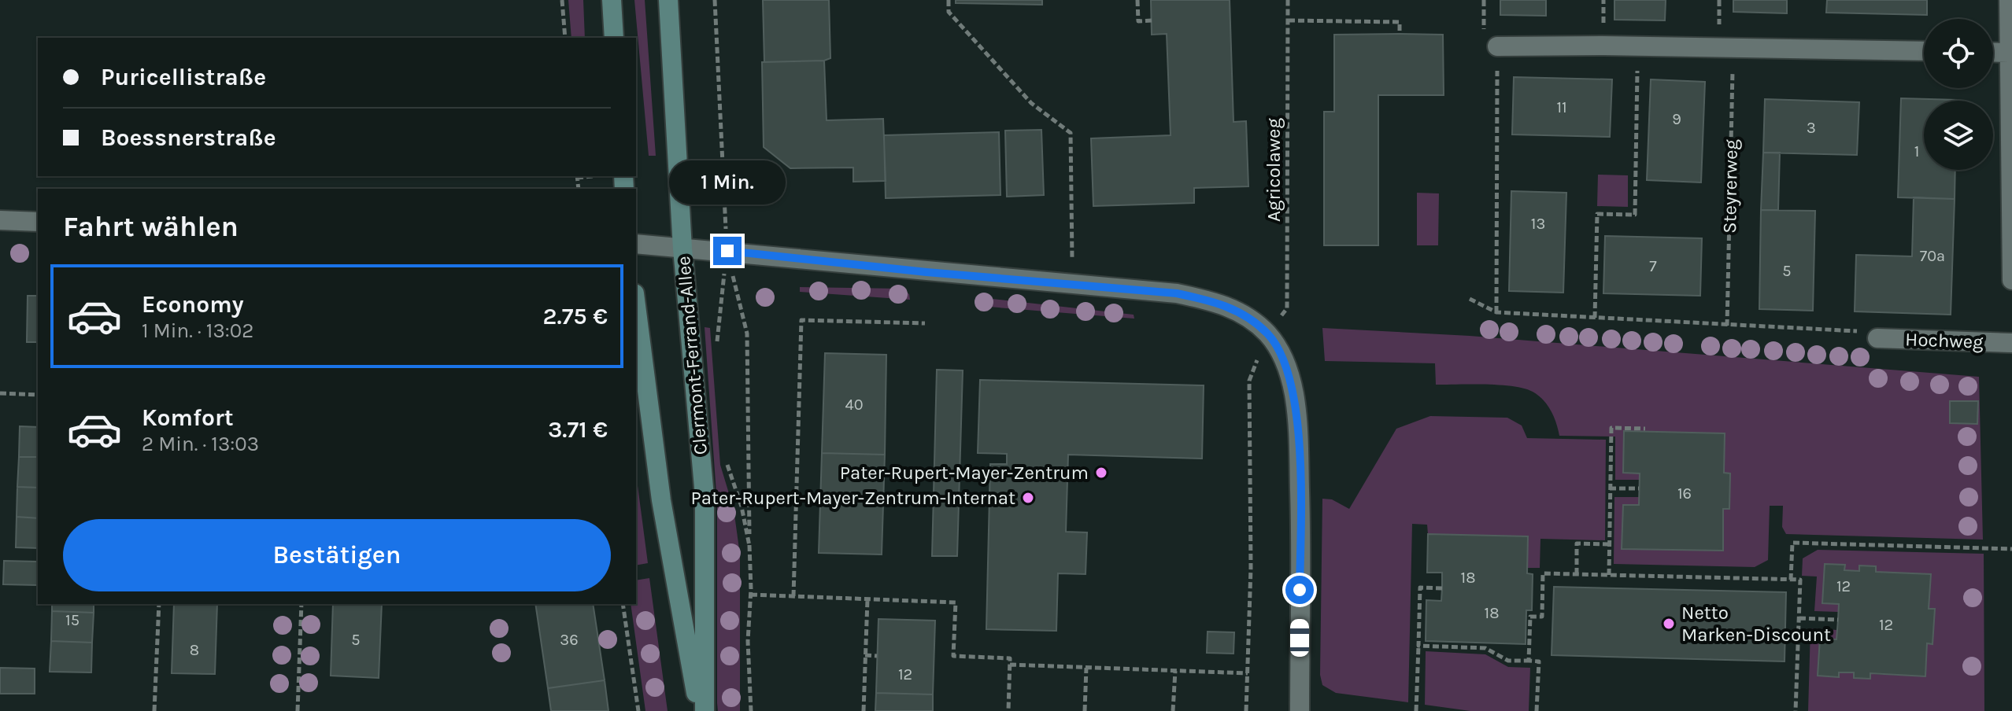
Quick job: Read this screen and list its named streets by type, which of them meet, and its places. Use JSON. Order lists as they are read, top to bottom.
{
  "streets": {
    "street": ["Hochweg", "Clermont-Ferrand-Allee"],
    "path": ["Agricolaweg", "Steyrerweg"]
  },
  "places": ["Pater-Rupert-Mayer-Zentrum", "Pater-Rupert-Mayer-Zentrum-Internat", "Netto Marken-Discount"],
  "house_numbers": [
    "11",
    "9",
    "3",
    "1",
    "13",
    "70a",
    "7",
    "5",
    "40",
    "16",
    "18",
    "12",
    "18",
    "15",
    "12",
    "5",
    "36",
    "8",
    "12"
  ],
  "page": {
    "banner": ["Puricellistraße", "Boessnerstraße"],
    "bubble": "1 Min.",
    "heading": "Fahrt wählen",
    "list": [
      {
        "name": "Economy",
        "note": "1 Min. · 13:02",
        "value": "2.75 €"
      },
      {
        "name": "Komfort",
        "note": "2 Min. · 13:03",
        "value": "3.71 €"
      }
    ],
    "buttons": "Bestätigen"
  }
}
